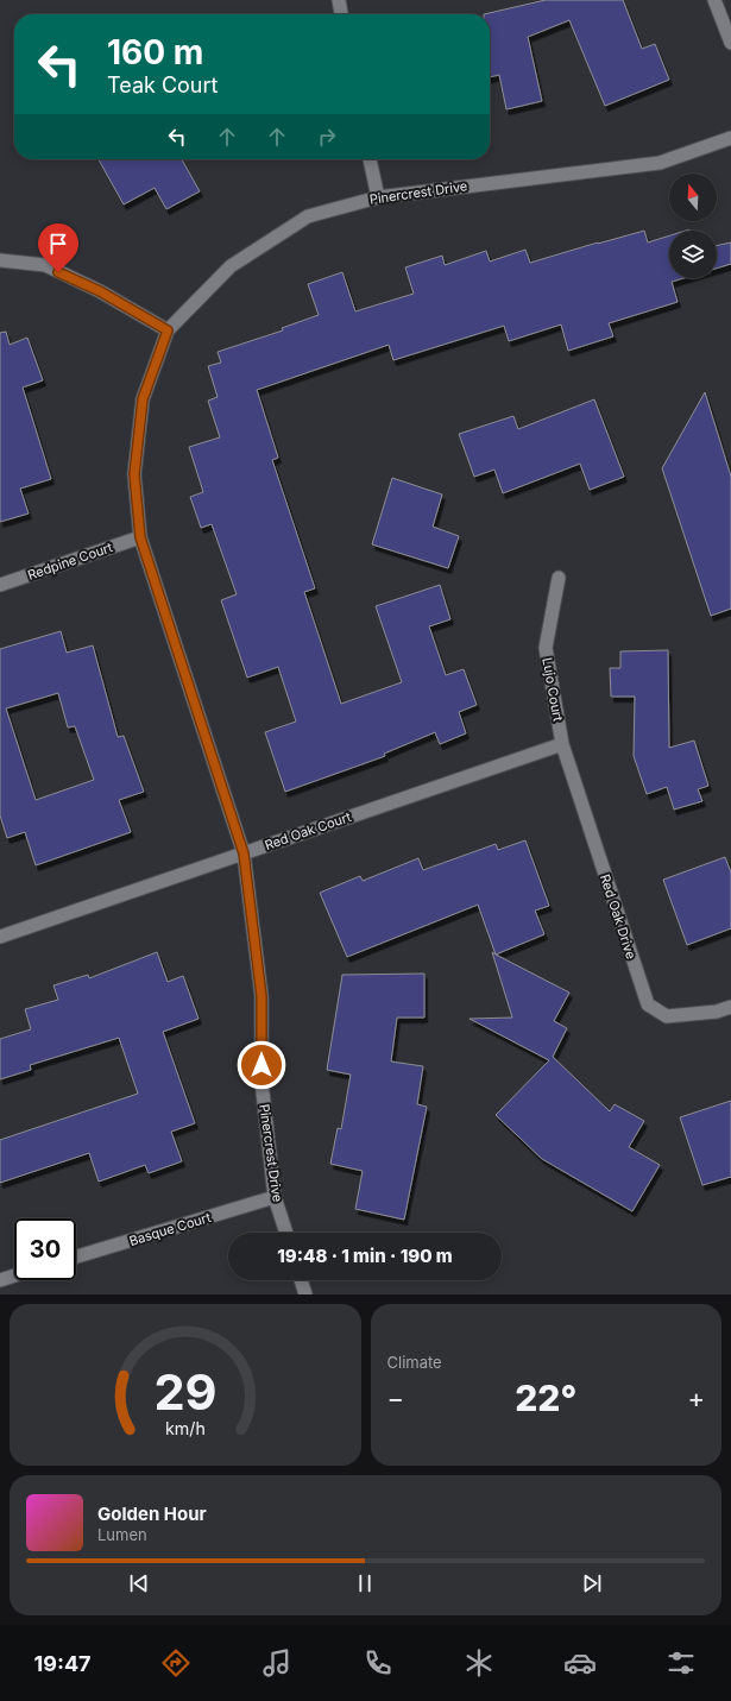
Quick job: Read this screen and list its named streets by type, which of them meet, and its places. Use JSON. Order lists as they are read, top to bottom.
{
  "streets": {
    "street": [
      "Pinercrest Drive",
      "Redpine Court",
      "Lujo Court",
      "Red Oak Court",
      "Red Oak Drive",
      "Basque Court"
    ]
  },
  "crossings": [
    ["Pinercrest Drive", "Redpine Court"],
    ["Pinercrest Drive", "Red Oak Court"],
    ["Pinercrest Drive", "Basque Court"],
    ["Lujo Court", "Red Oak Court"],
    ["Lujo Court", "Red Oak Drive"],
    ["Red Oak Court", "Red Oak Drive"]
  ],
  "north": "top",
  "page": {
    "turn": ["160 m", "Teak Court"],
    "limit": "30",
    "trip": "19:48 · 1 min · 190 m",
    "tile": "Climate",
    "heat": ["−", "22°", "+"],
    "song": ["Golden Hour", "Lumen"],
    "tabs": "19:47",
    "gauge": ["29", "km/h"]
  }
}
